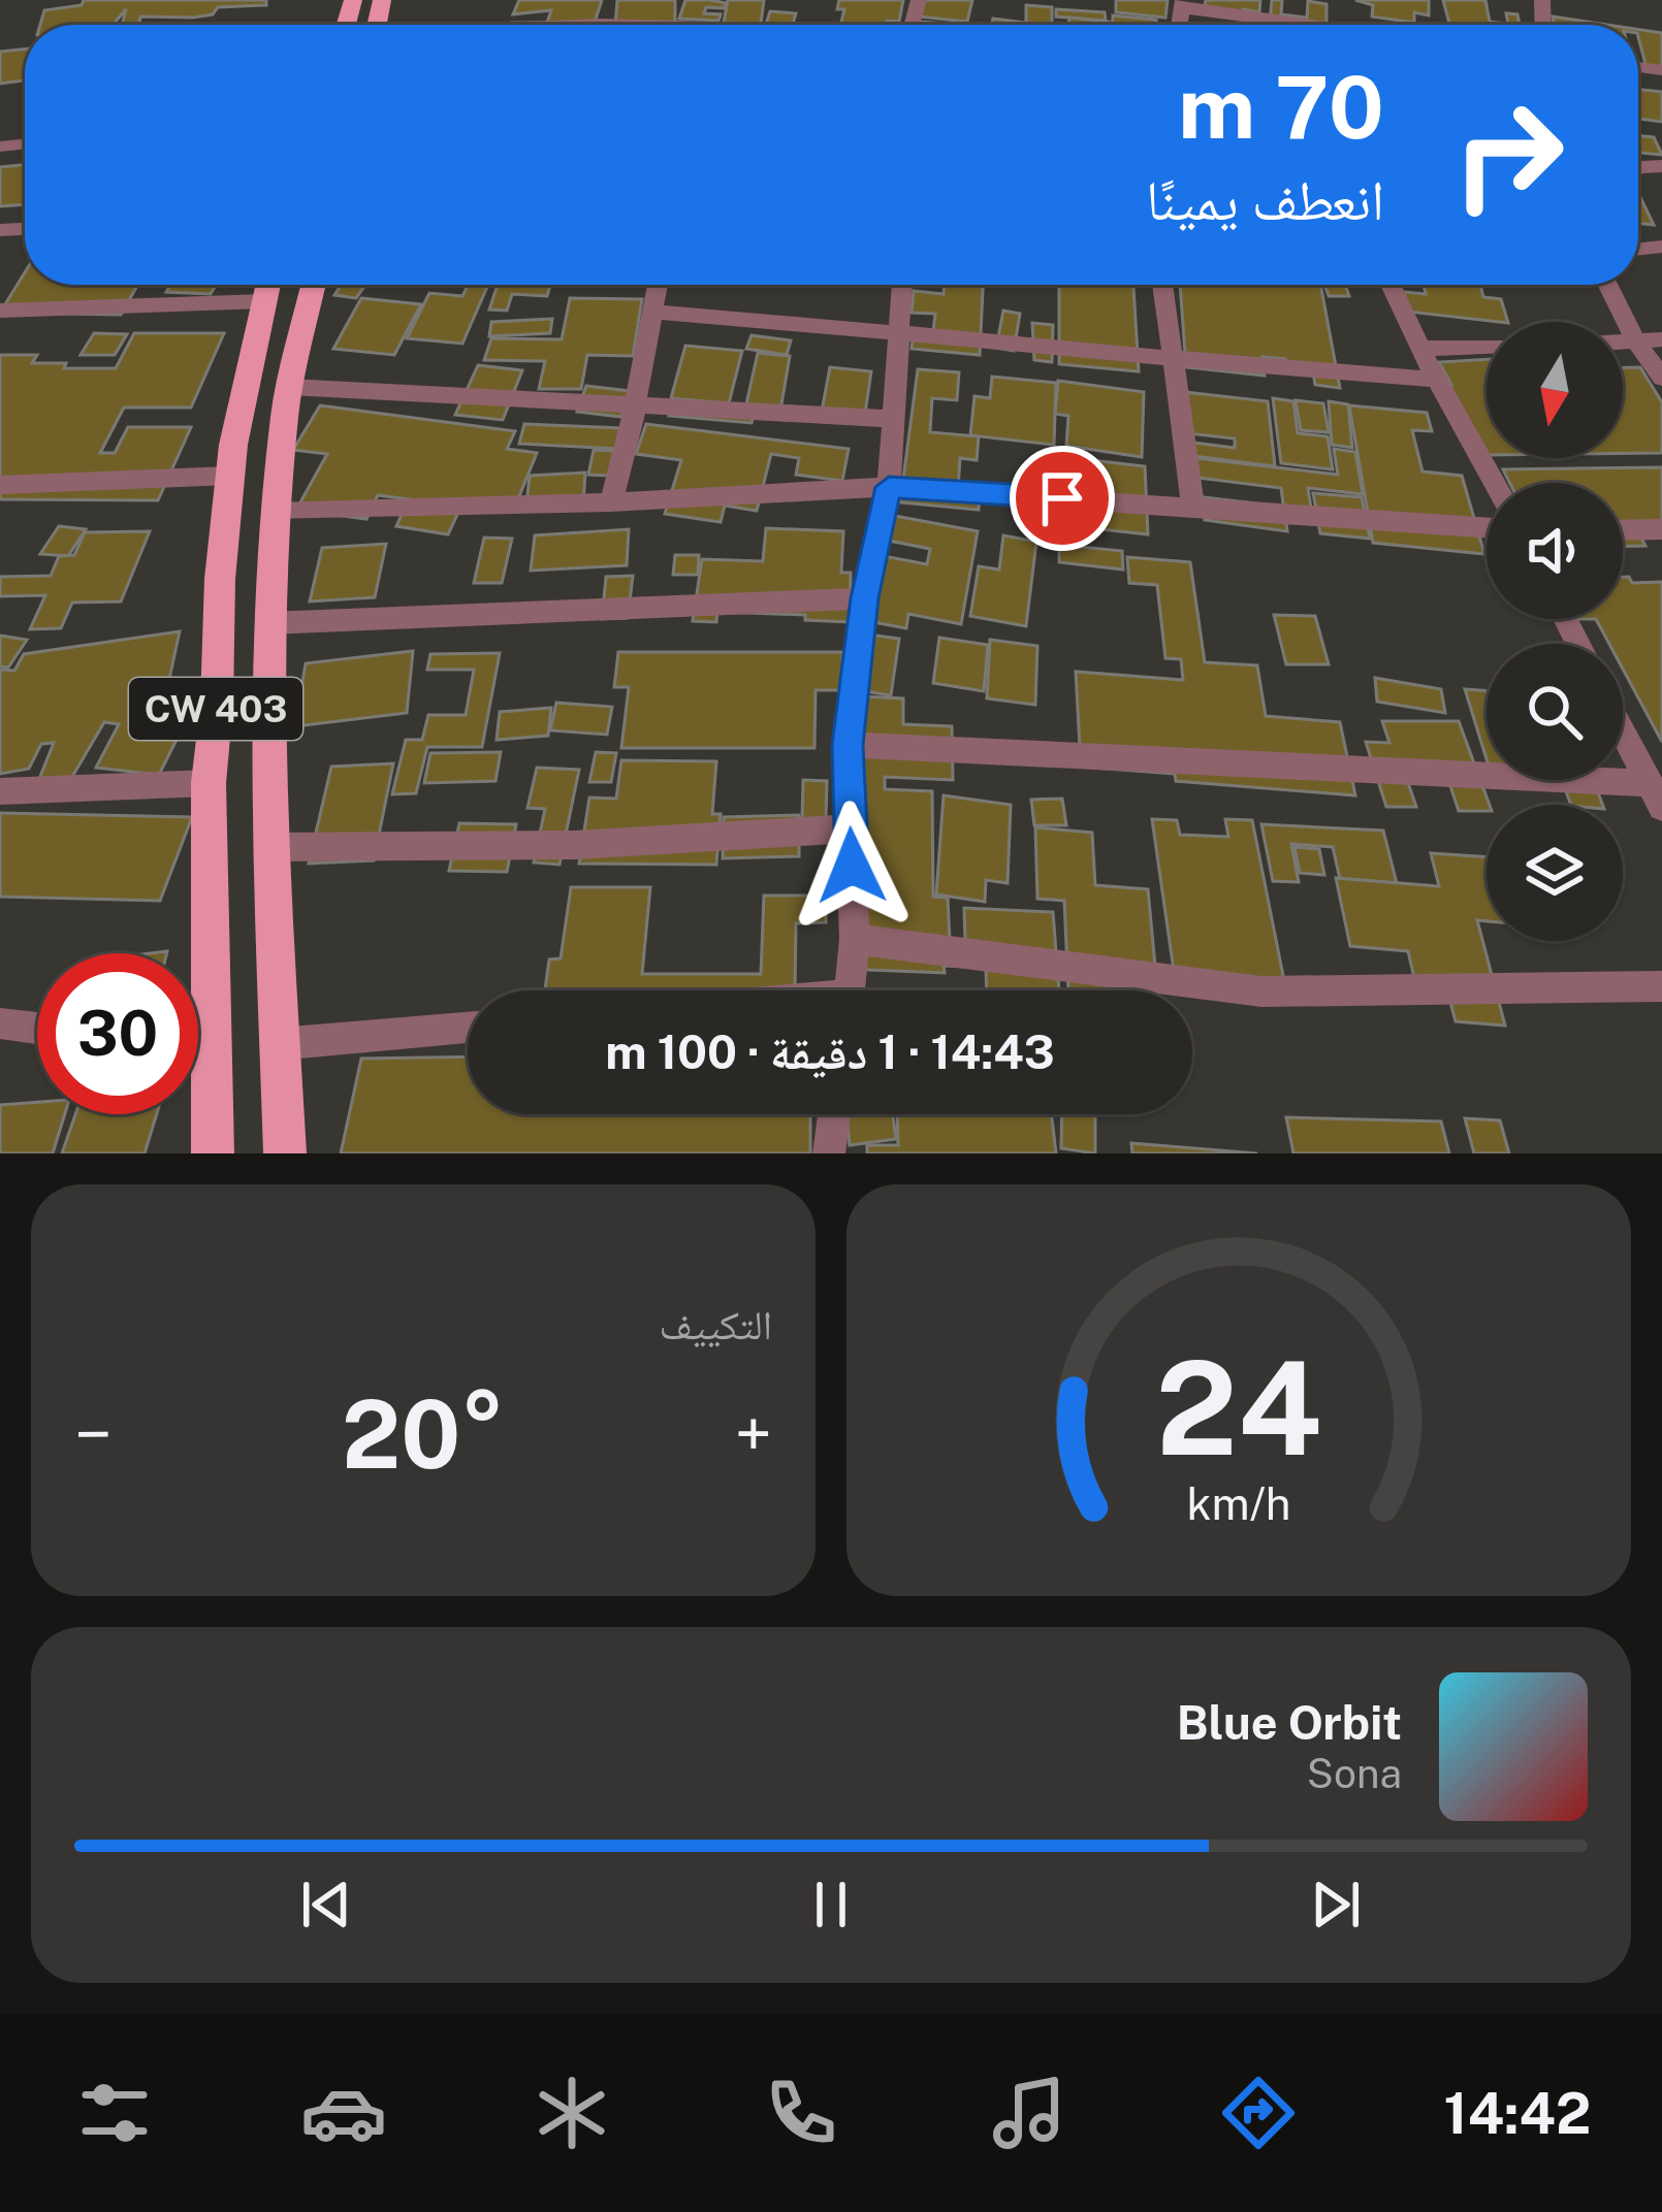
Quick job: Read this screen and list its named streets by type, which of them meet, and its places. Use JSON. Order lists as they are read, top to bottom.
{
  "streets": {
    "main road": ["CW 403"]
  },
  "north": "bottom",
  "page": {
    "turn": ["70 m", "انعطف يمينًا"],
    "limit": "30",
    "trip": "14:43 · 1 دقيقة · 100 m",
    "tile": "التكييف",
    "heat": ["−", "20°", "+"],
    "song": ["Blue Orbit", "Sona"],
    "tabs": "14:42",
    "gauge": ["24", "km/h"]
  }
}
